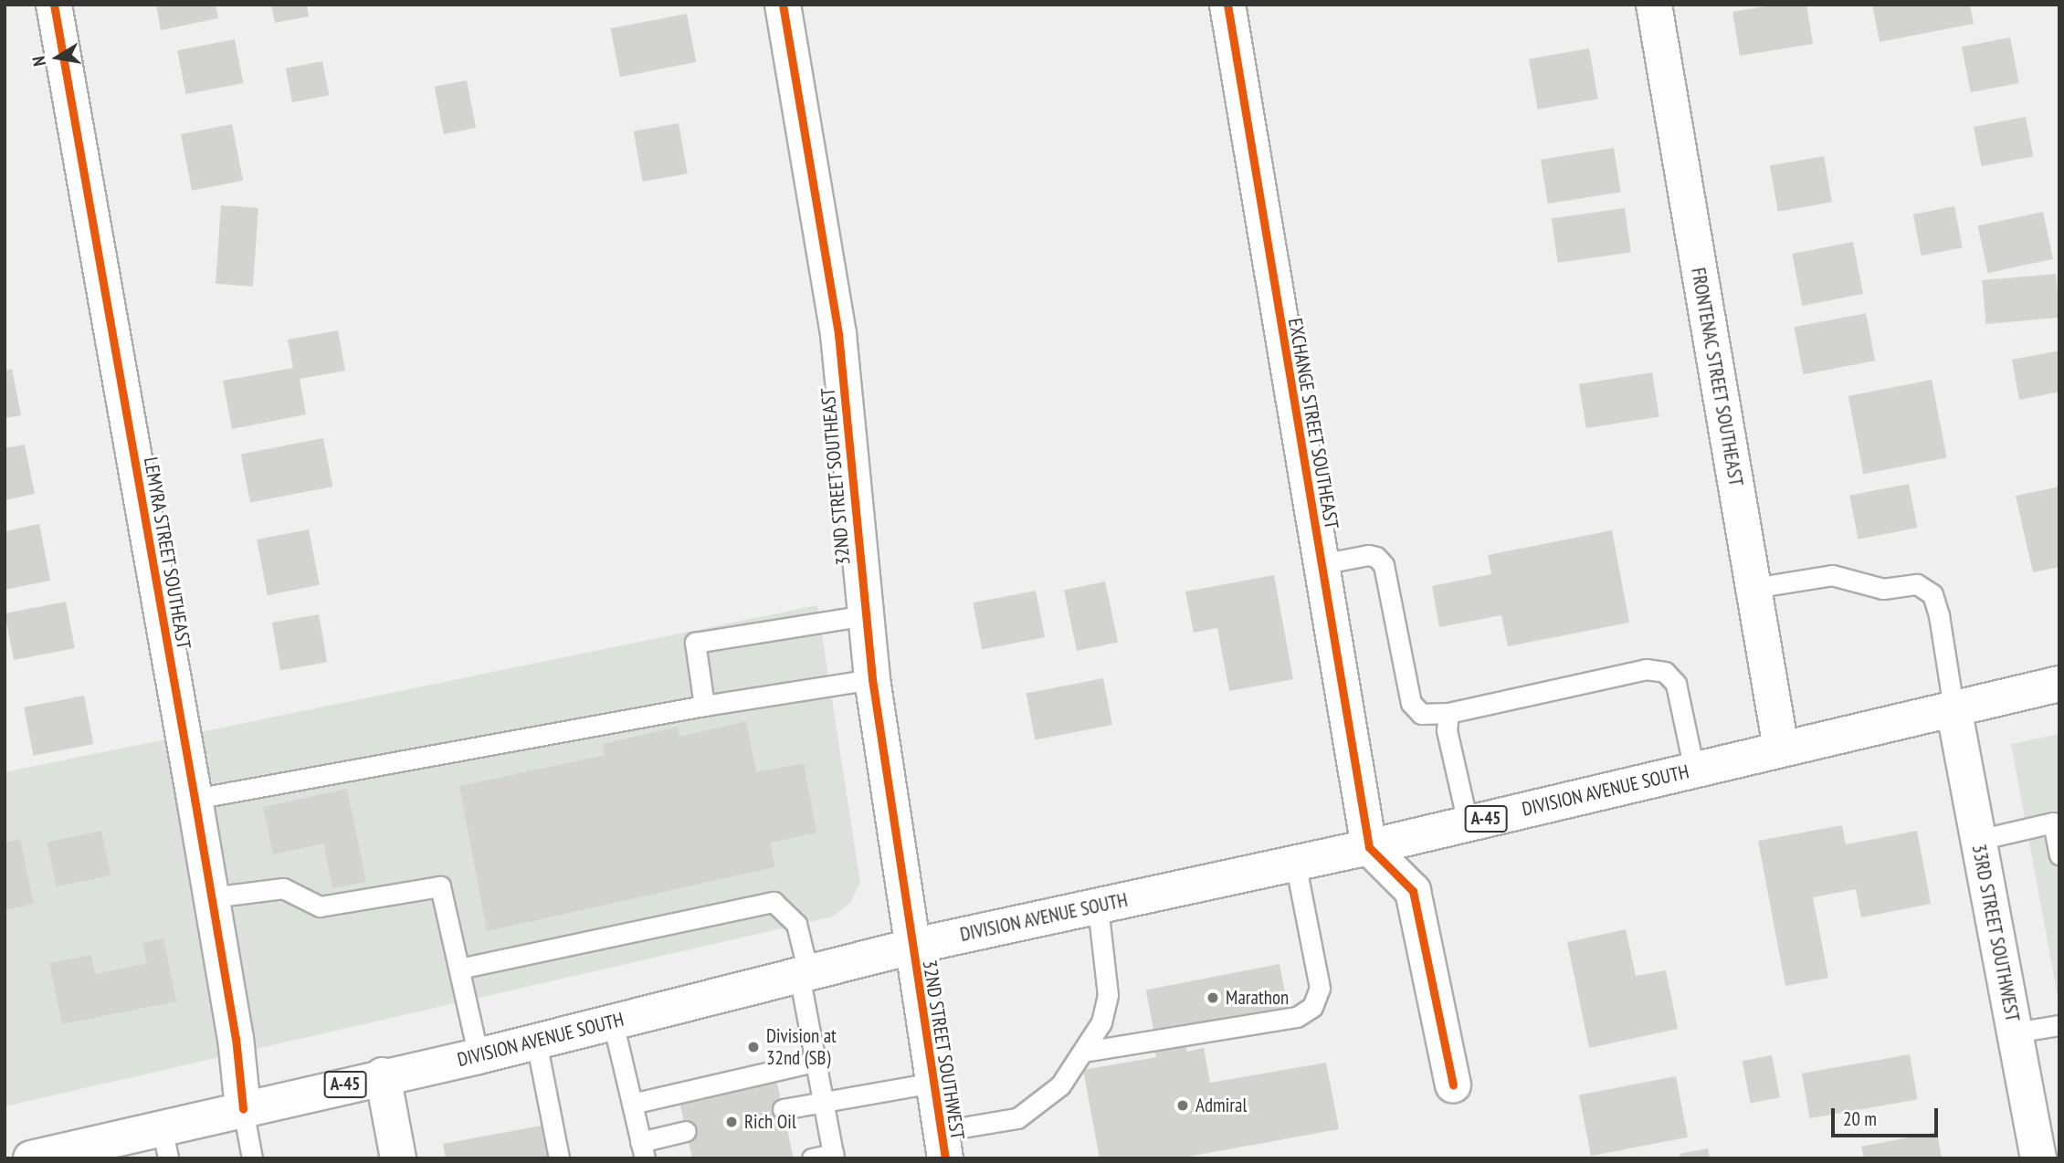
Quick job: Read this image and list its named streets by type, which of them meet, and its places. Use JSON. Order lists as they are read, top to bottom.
{
  "streets": {
    "street": [
      "FRONTENAC STREET SOUTHEAST",
      "EXCHANGE STREET SOUTHEAST",
      "32ND STREET SOUTHEAST",
      "LEMYRA STREET SOUTHEAST",
      "DIVISION AVENUE SOUTH",
      "A-45",
      "33RD STREET SOUTHWEST",
      "32ND STREET SOUTHWEST"
    ]
  },
  "crossings": [
    ["FRONTENAC STREET SOUTHEAST", "DIVISION AVENUE SOUTH"],
    ["EXCHANGE STREET SOUTHEAST", "DIVISION AVENUE SOUTH"],
    ["32ND STREET SOUTHEAST", "DIVISION AVENUE SOUTH"],
    ["32ND STREET SOUTHEAST", "32ND STREET SOUTHWEST"],
    ["LEMYRA STREET SOUTHEAST", "DIVISION AVENUE SOUTH"],
    ["DIVISION AVENUE SOUTH", "33RD STREET SOUTHWEST"],
    ["DIVISION AVENUE SOUTH", "32ND STREET SOUTHWEST"]
  ],
  "places": [
    "Marathon",
    "Division at 32nd (SB)",
    "Admiral",
    "Rich Oil"
  ],
  "scale_bar": "20 m",
  "north": "left"
}
